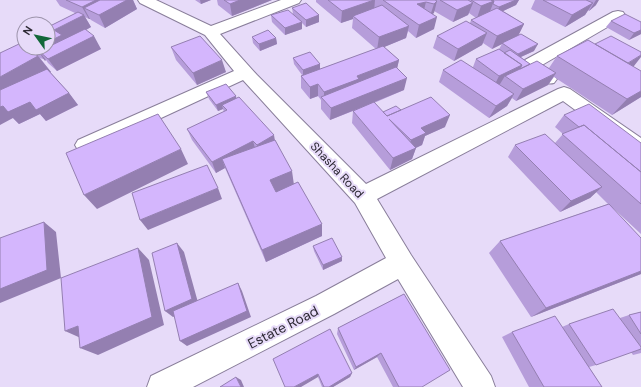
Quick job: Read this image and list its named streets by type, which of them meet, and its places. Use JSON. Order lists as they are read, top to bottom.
{
  "streets": {
    "street": ["Shasha Road", "Estate Road"]
  },
  "crossings": [
    ["Shasha Road", "Estate Road"]
  ],
  "north": "top left"
}
